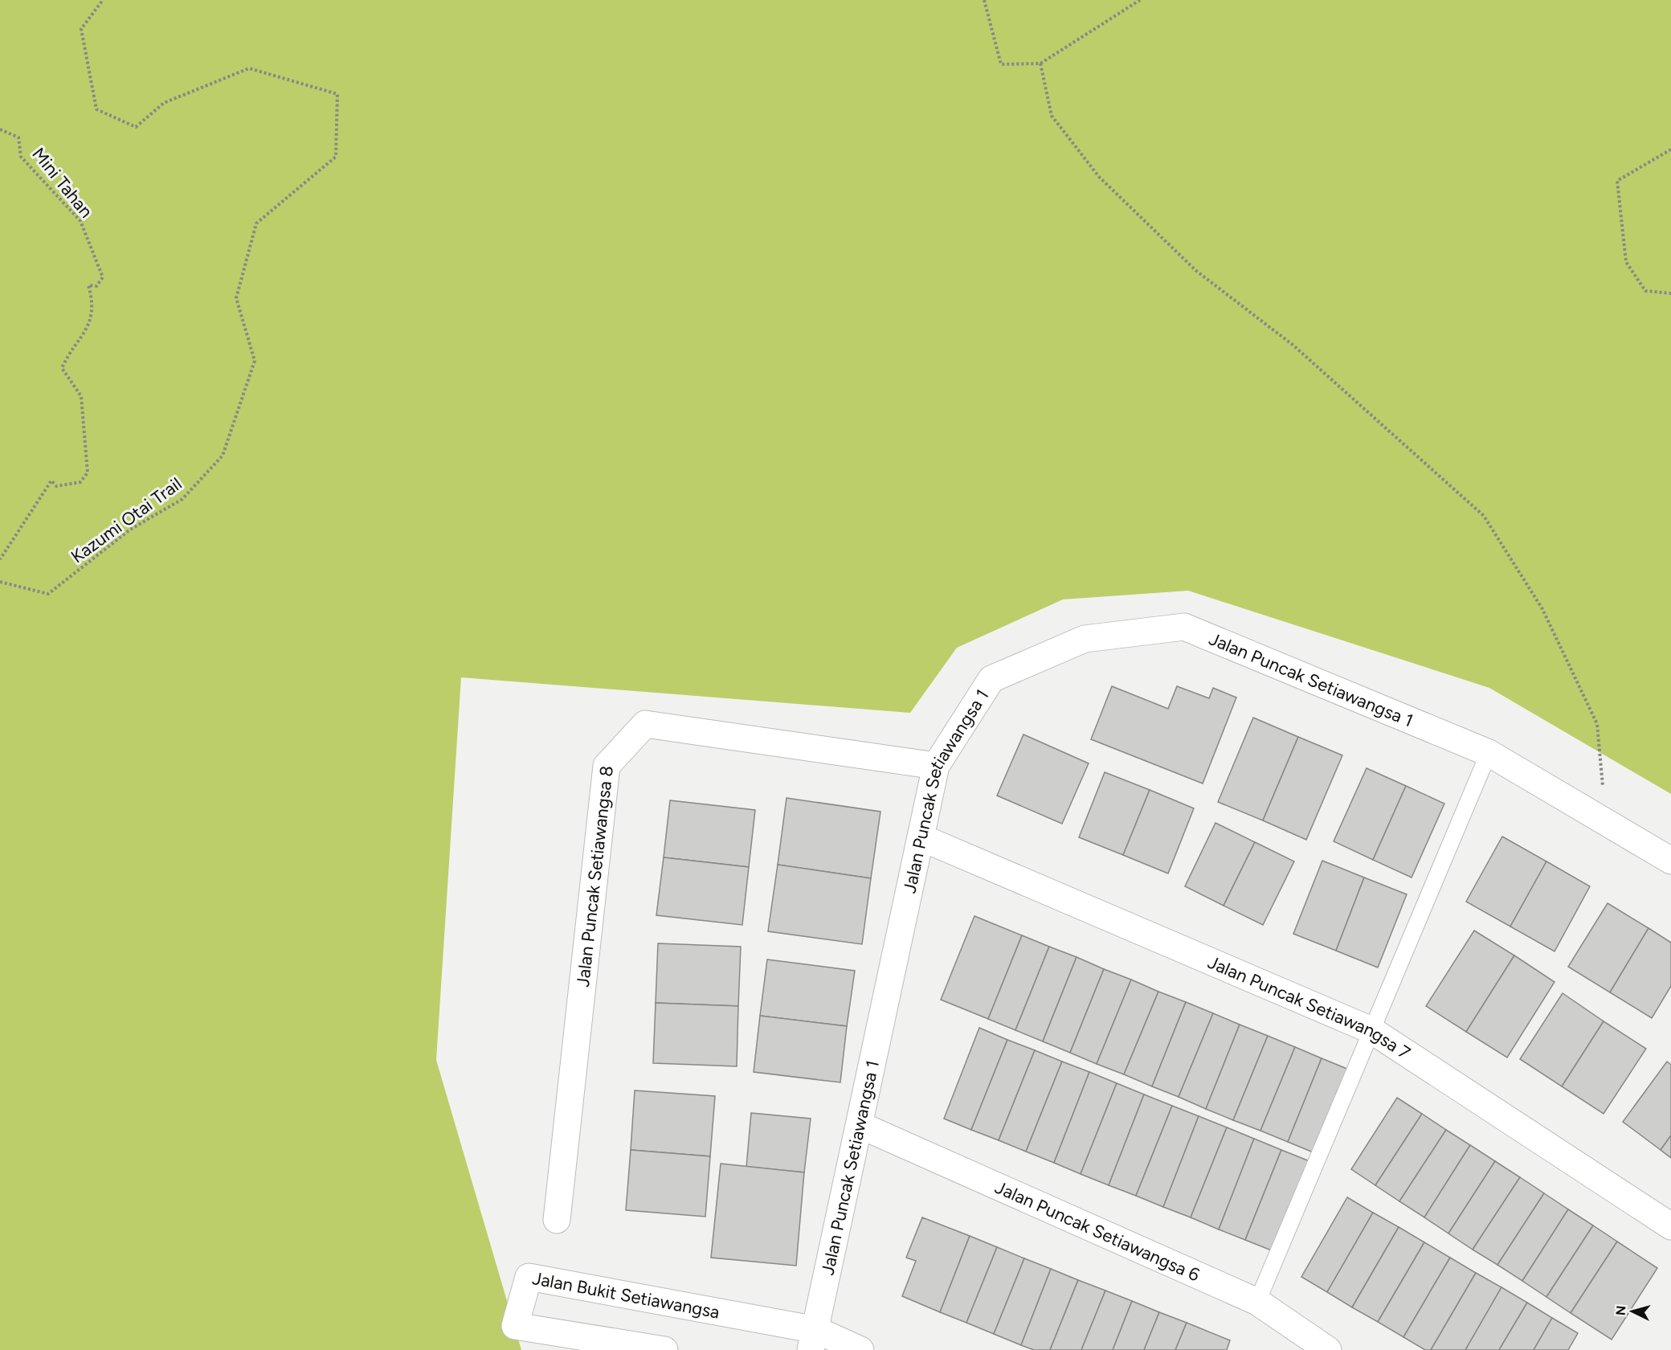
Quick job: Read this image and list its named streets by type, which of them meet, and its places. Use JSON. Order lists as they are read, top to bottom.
{
  "streets": {
    "street": [
      "Jalan Puncak Setiawangsa 1",
      "Jalan Puncak Setiawangsa 8",
      "Jalan Puncak Setiawangsa 7",
      "Jalan Puncak Setiawangsa 6",
      "Jalan Bukit Setiawangsa"
    ],
    "path": ["Mini Tahan", "Kazumi Otai Trail"]
  },
  "crossings": [
    ["Jalan Puncak Setiawangsa 1", "Jalan Puncak Setiawangsa 8"],
    ["Jalan Puncak Setiawangsa 1", "Jalan Puncak Setiawangsa 7"],
    ["Jalan Puncak Setiawangsa 1", "Jalan Puncak Setiawangsa 6"],
    ["Jalan Puncak Setiawangsa 1", "Jalan Bukit Setiawangsa"]
  ],
  "north": "left"
}
